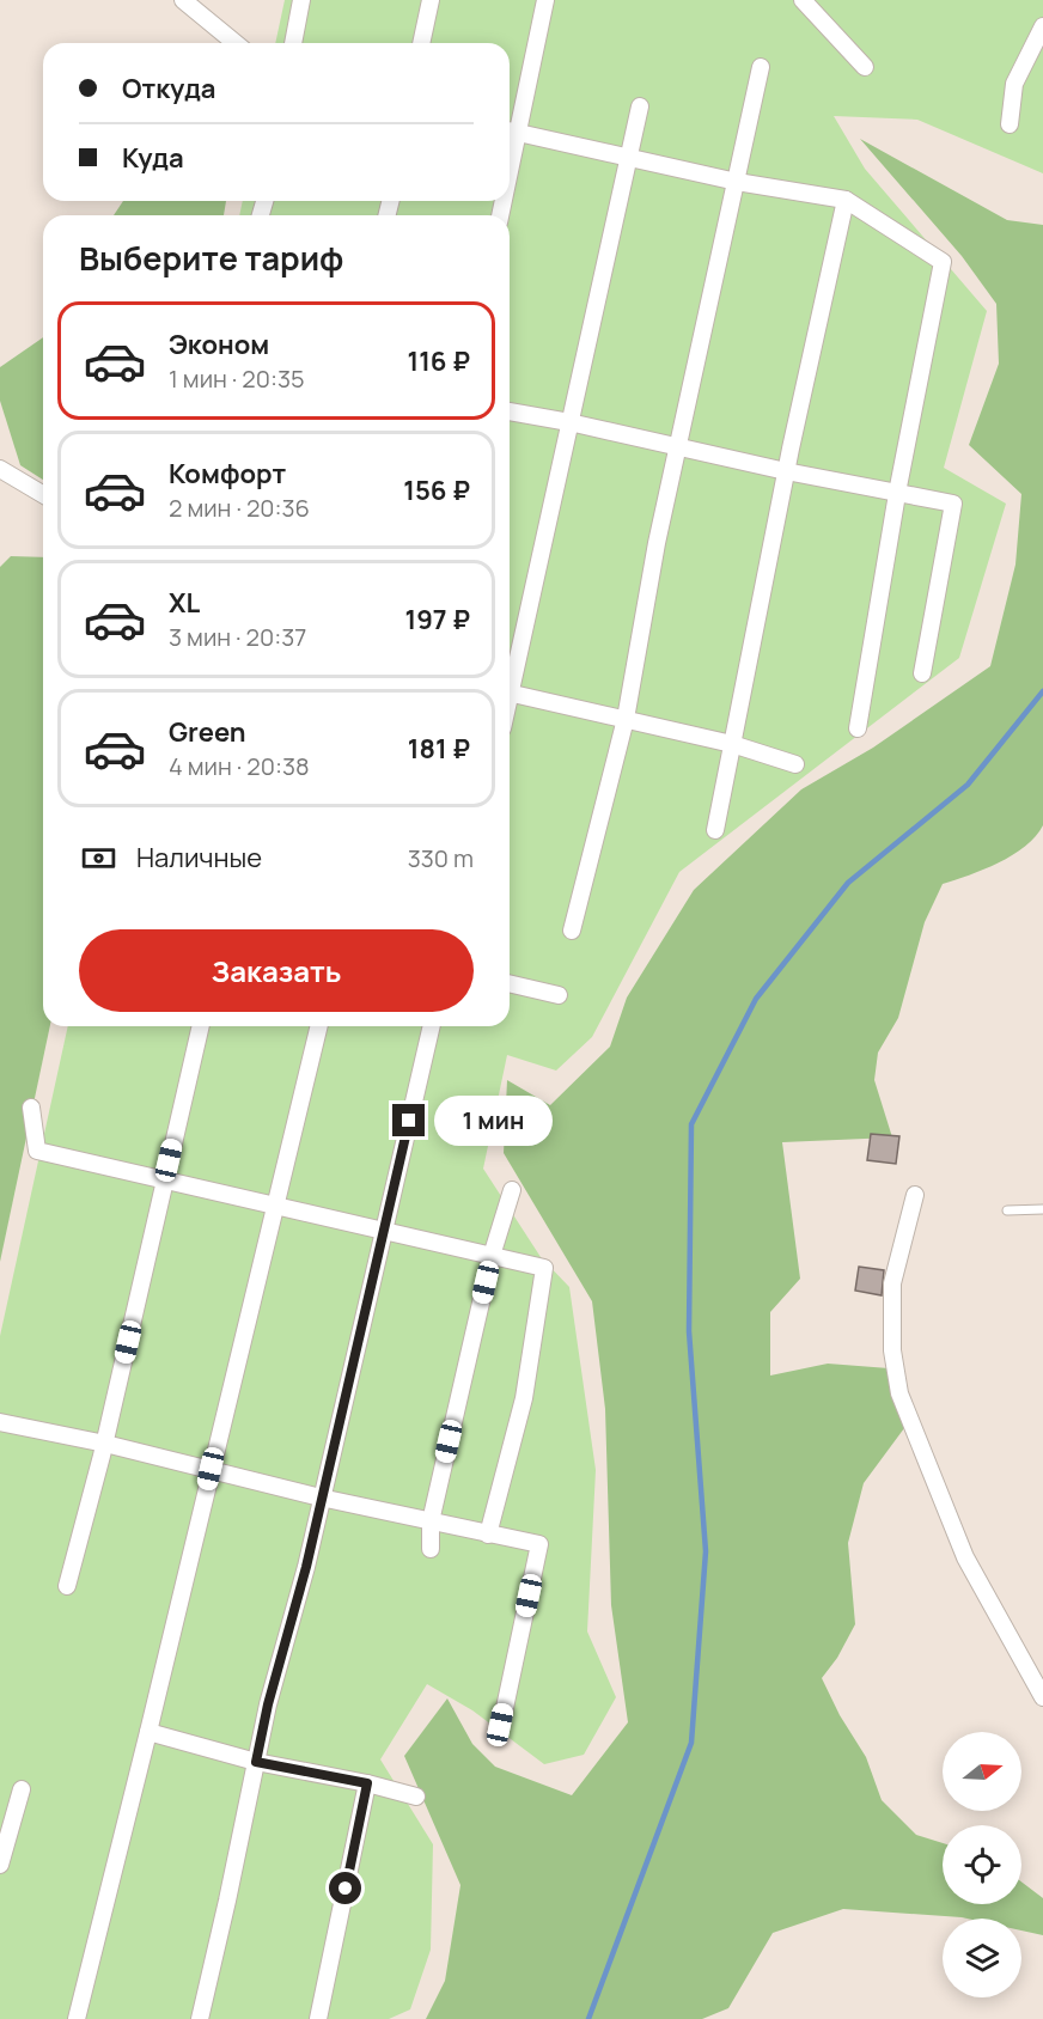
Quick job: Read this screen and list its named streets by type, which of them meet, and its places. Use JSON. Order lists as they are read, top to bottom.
{
  "north": "right",
  "page": {
    "banner": ["Откуда", "Куда"],
    "heading": "Выберите тариф",
    "list": [
      {
        "name": "Эконом",
        "note": "1 мин · 20:35",
        "value": "116 ₽"
      },
      {
        "name": "Комфорт",
        "note": "2 мин · 20:36",
        "value": "156 ₽"
      },
      {
        "name": "XL",
        "note": "3 мин · 20:37",
        "value": "197 ₽"
      },
      {
        "name": "Green",
        "note": "4 мин · 20:38",
        "value": "181 ₽"
      }
    ],
    "pay": ["Наличные", "330 m"],
    "buttons": "Заказать",
    "bubble": "1 мин"
  }
}
